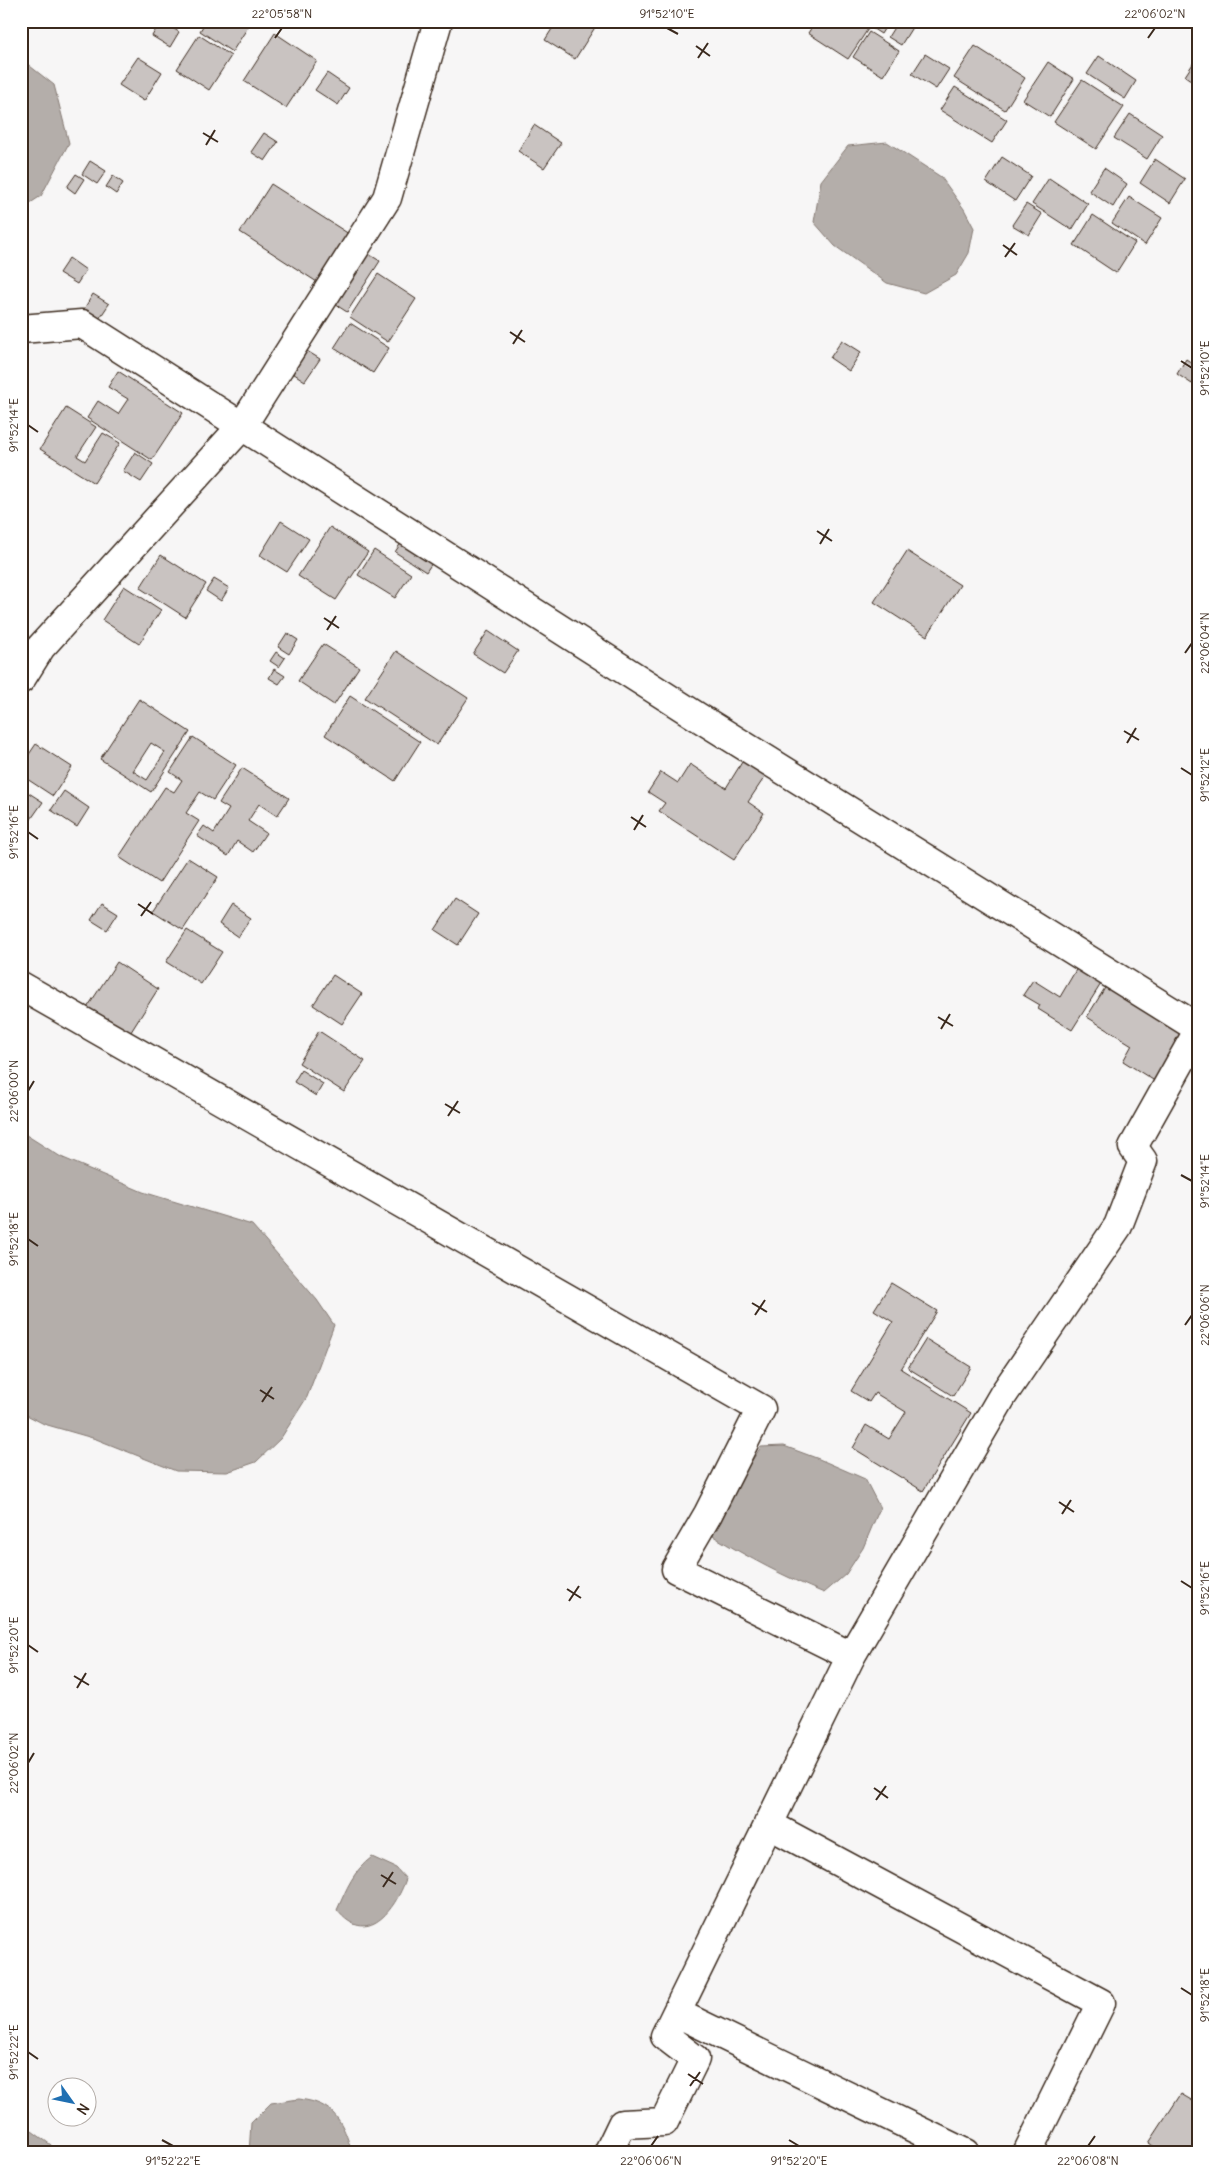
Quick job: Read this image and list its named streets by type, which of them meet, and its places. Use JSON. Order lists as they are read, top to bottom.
{
  "north": "bottom right",
  "coordinates": [
    "22°05'58\"N",
    "91°52'10\"E",
    "22°06'02\"N",
    "91°52'14\"E",
    "22°06'04\"N",
    "91°52'12\"E",
    "91°52'16\"E",
    "22°06'00\"N",
    "91°52'18\"E",
    "22°06'06\"N",
    "91°52'20\"E",
    "91°52'22\"E",
    "22°06'08\"N"
  ]
}
